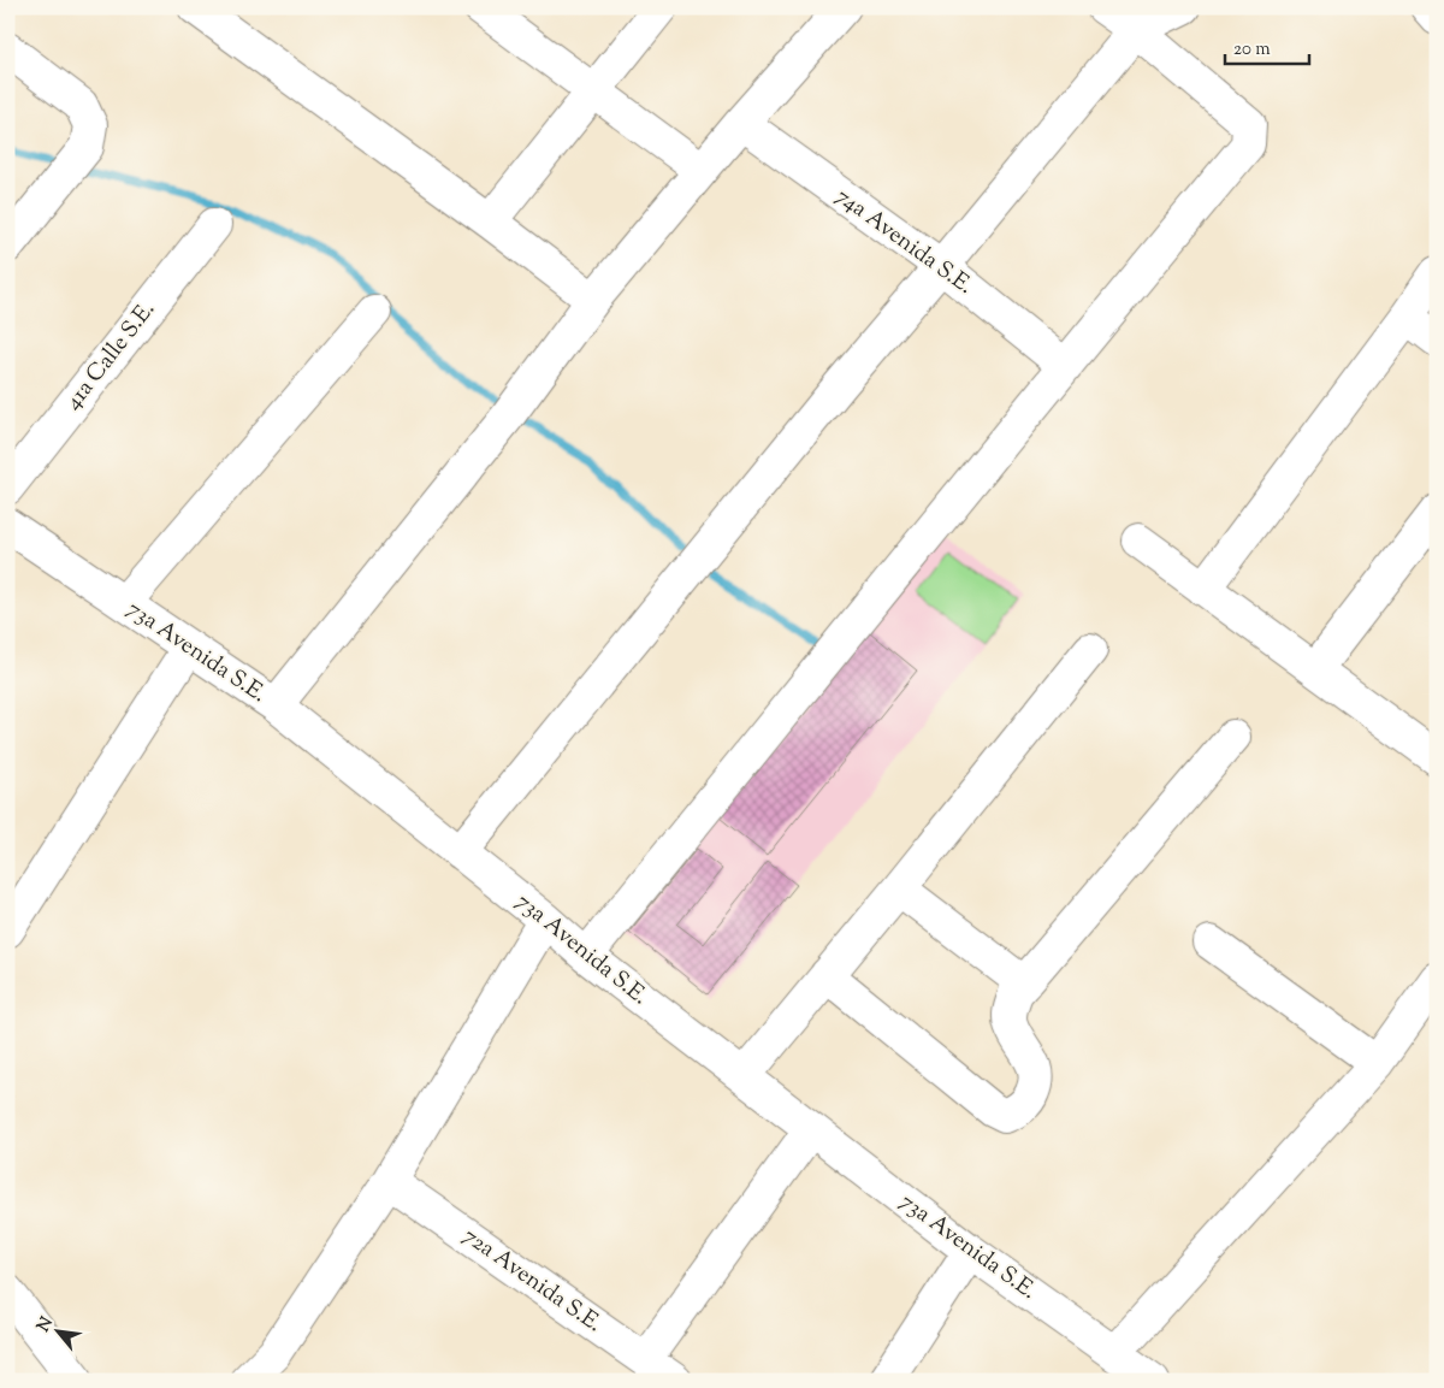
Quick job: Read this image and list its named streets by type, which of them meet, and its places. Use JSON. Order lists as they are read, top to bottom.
{
  "streets": {
    "street": [
      "74a Avenida S.E.",
      "41a Calle S.E.",
      "73a Avenida S.E.",
      "72a Avenida S.E."
    ]
  },
  "scale_bar": "20 m",
  "north": "top left"
}
